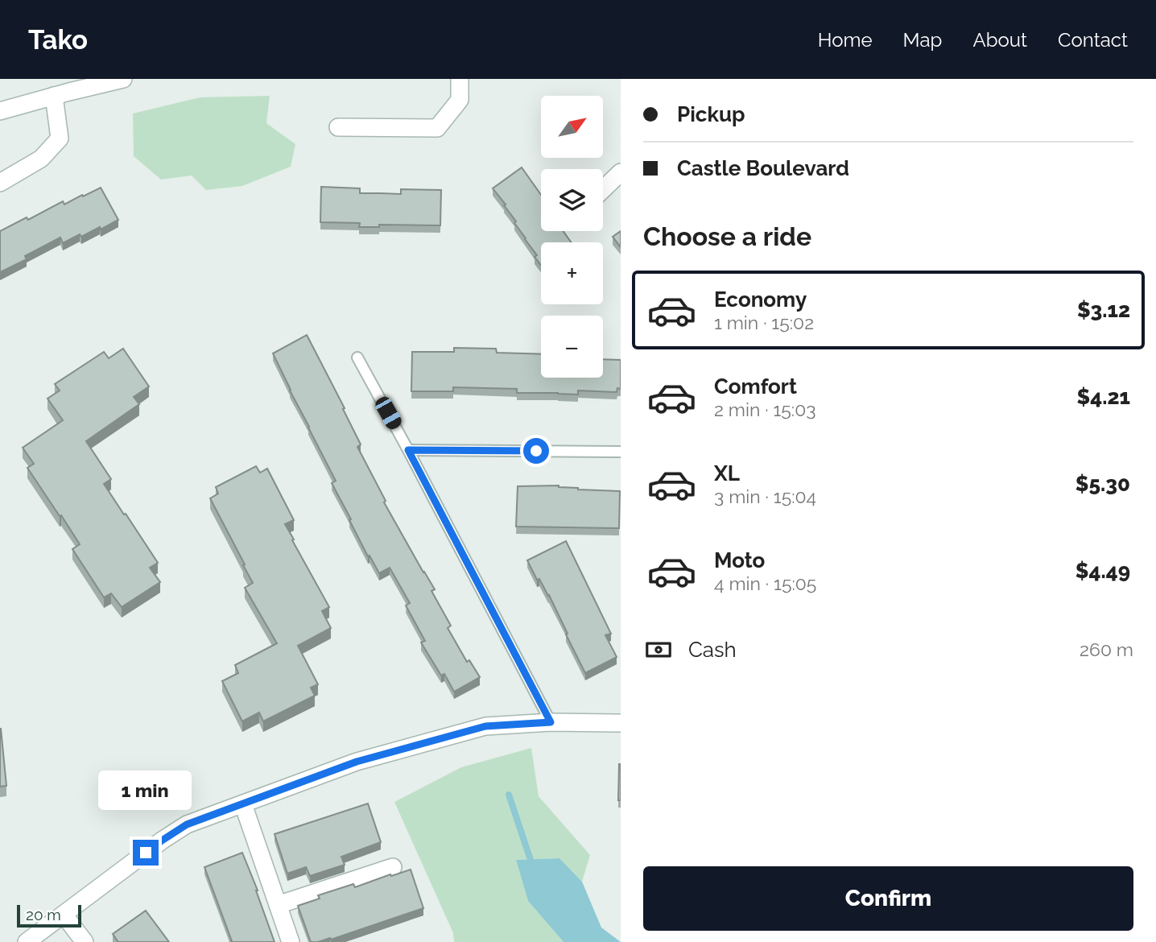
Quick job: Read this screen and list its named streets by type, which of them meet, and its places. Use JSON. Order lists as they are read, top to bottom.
{
  "scale_bar": "20 m",
  "north": "top right",
  "page": {
    "header": "Tako",
    "nav": [
      "Home",
      "Map",
      "About",
      "Contact"
    ],
    "banner": ["Pickup", "Castle Boulevard"],
    "map_buttons": ["+", "−"],
    "heading": "Choose a ride",
    "list": [
      {
        "name": "Economy",
        "note": "1 min · 15:02",
        "value": "$3.12"
      },
      {
        "name": "Comfort",
        "note": "2 min · 15:03",
        "value": "$4.21"
      },
      {
        "name": "XL",
        "note": "3 min · 15:04",
        "value": "$5.30"
      },
      {
        "name": "Moto",
        "note": "4 min · 15:05",
        "value": "$4.49"
      }
    ],
    "pay": ["Cash", "260 m"],
    "bubble": "1 min",
    "buttons": "Confirm",
    "scale": "20 m"
  }
}
